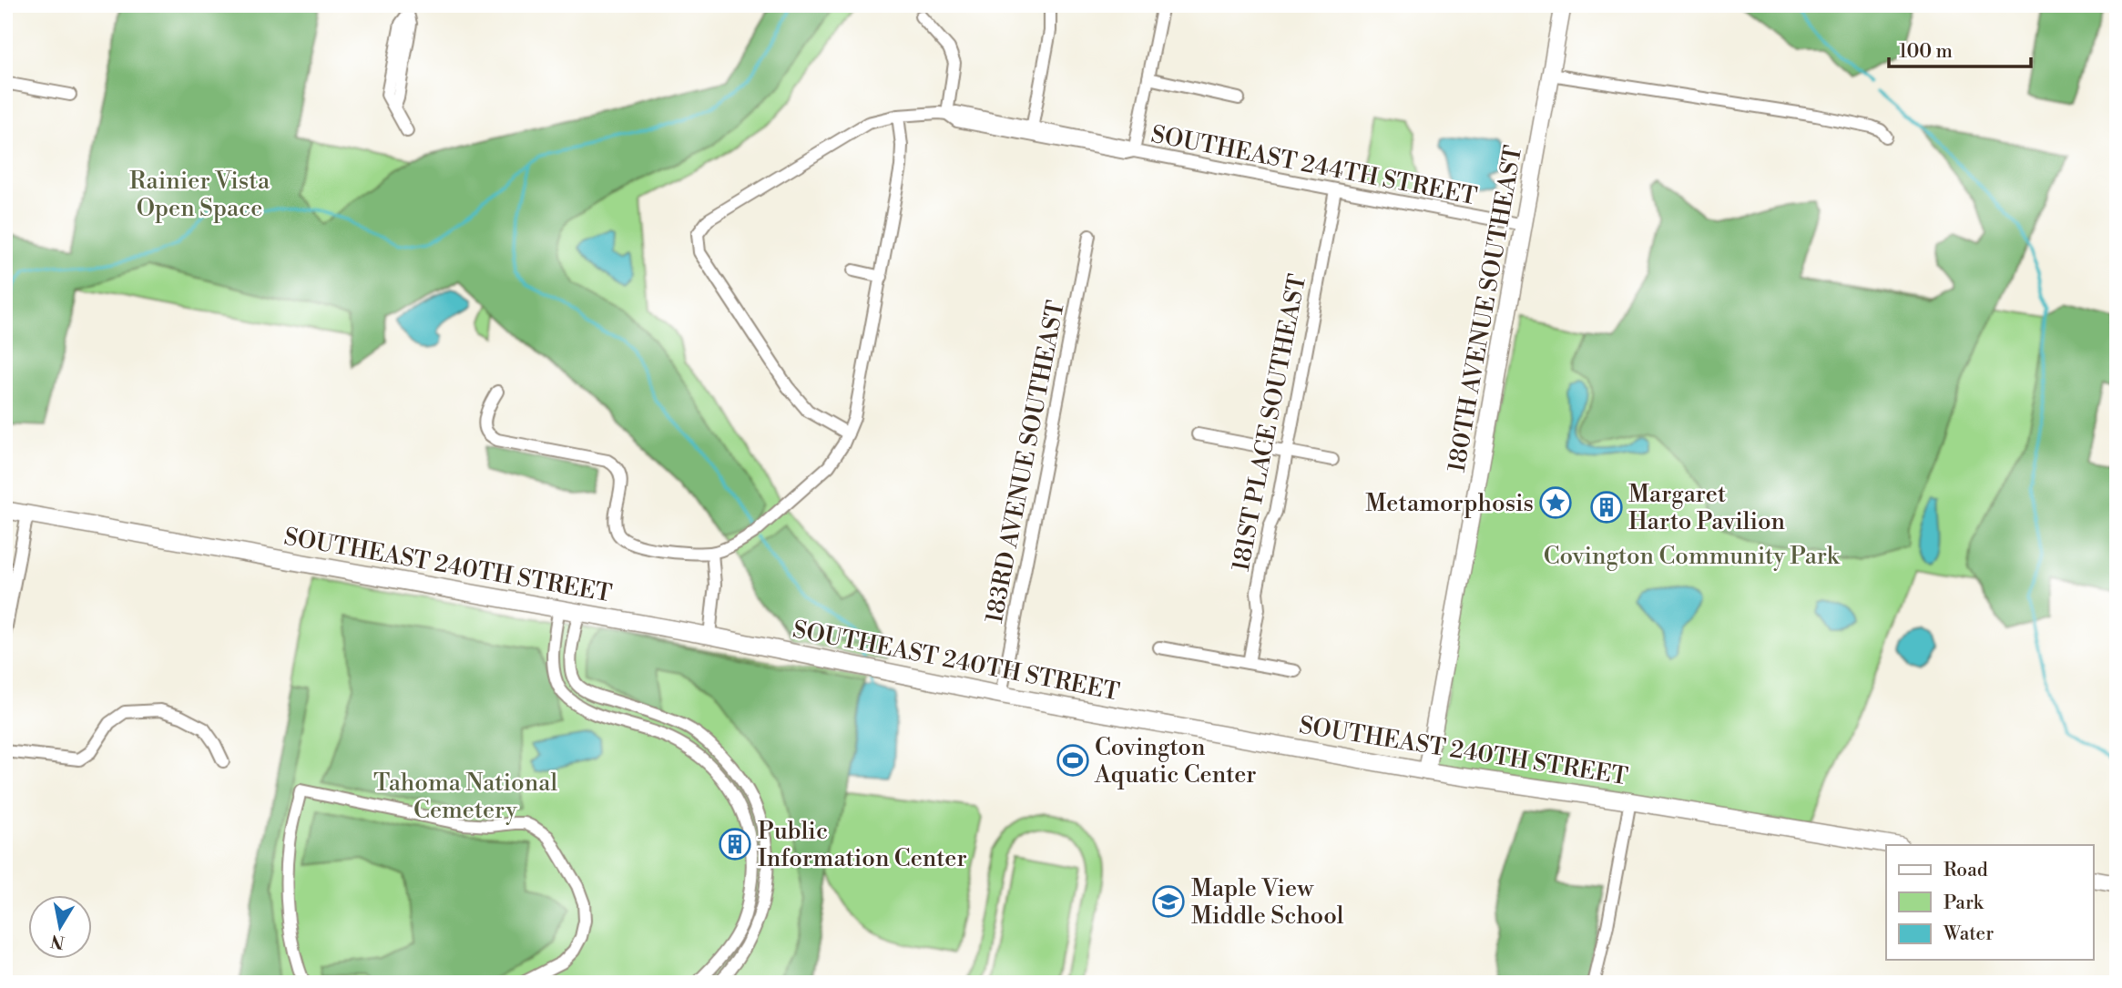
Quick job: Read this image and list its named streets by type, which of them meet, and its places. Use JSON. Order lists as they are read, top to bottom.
{
  "streets": {
    "main road": ["180TH AVENUE SOUTHEAST", "SOUTHEAST 240TH STREET"],
    "street": ["SOUTHEAST 244TH STREET", "181ST PLACE SOUTHEAST", "183RD AVENUE SOUTHEAST"]
  },
  "crossings": [
    ["SOUTHEAST 244TH STREET", "180TH AVENUE SOUTHEAST"],
    ["SOUTHEAST 244TH STREET", "181ST PLACE SOUTHEAST"],
    ["180TH AVENUE SOUTHEAST", "SOUTHEAST 240TH STREET"],
    ["183RD AVENUE SOUTHEAST", "SOUTHEAST 240TH STREET"]
  ],
  "parks": ["Rainier Vista Open Space", "Covington Community Park", "Tahoma National Cemetery"],
  "places": {
    "place": ["Metamorphosis"],
    "building": ["Margaret Harto Pavilion", "Public Information Center"],
    "sports": ["Covington Aquatic Center"],
    "school or university": ["Maple View Middle School"]
  },
  "legend": ["Road", "Park", "Water"],
  "scale_bar": "100 m",
  "north": "bottom"
}
